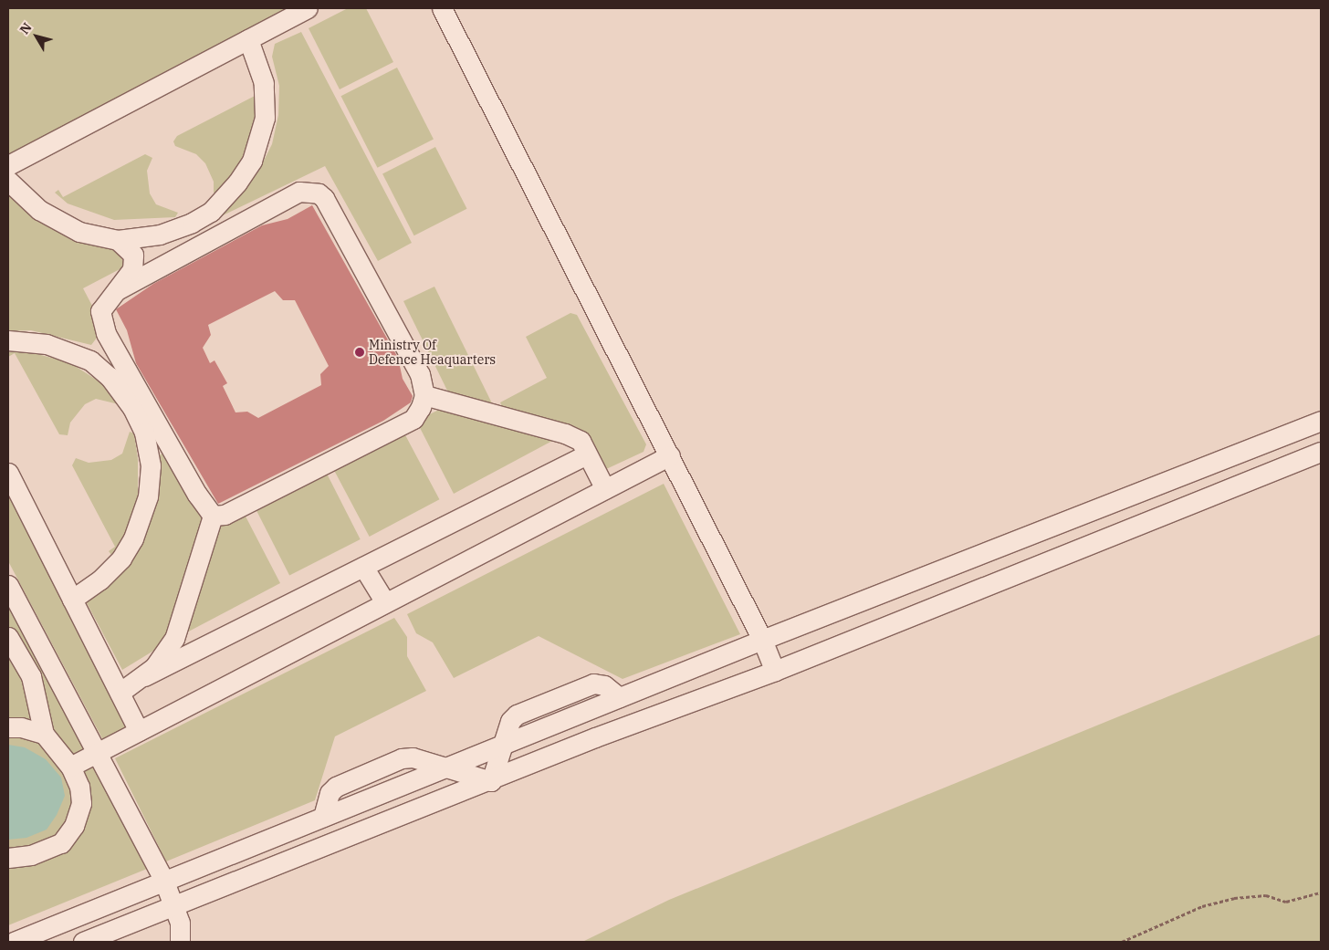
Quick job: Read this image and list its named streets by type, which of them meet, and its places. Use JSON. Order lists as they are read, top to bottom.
{
  "places": ["Ministry Of Defence Heaquarters"],
  "north": "top left"
}
